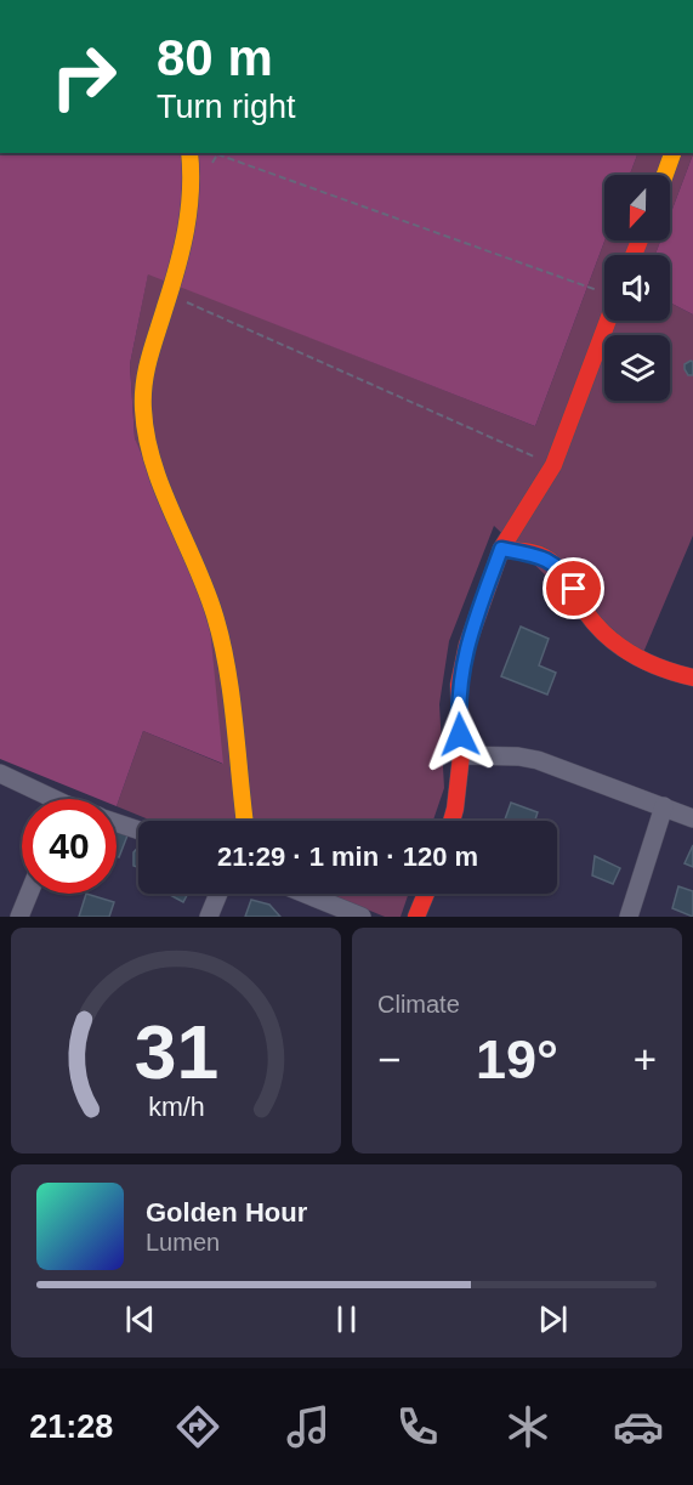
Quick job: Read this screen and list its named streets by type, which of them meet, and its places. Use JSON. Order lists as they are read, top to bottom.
{
  "north": "bottom",
  "page": {
    "turn": ["80 m", "Turn right"],
    "limit": "40",
    "trip": "21:29 · 1 min · 120 m",
    "tile": "Climate",
    "heat": ["−", "19°", "+"],
    "song": ["Golden Hour", "Lumen"],
    "tabs": "21:28",
    "gauge": ["31", "km/h"]
  }
}
